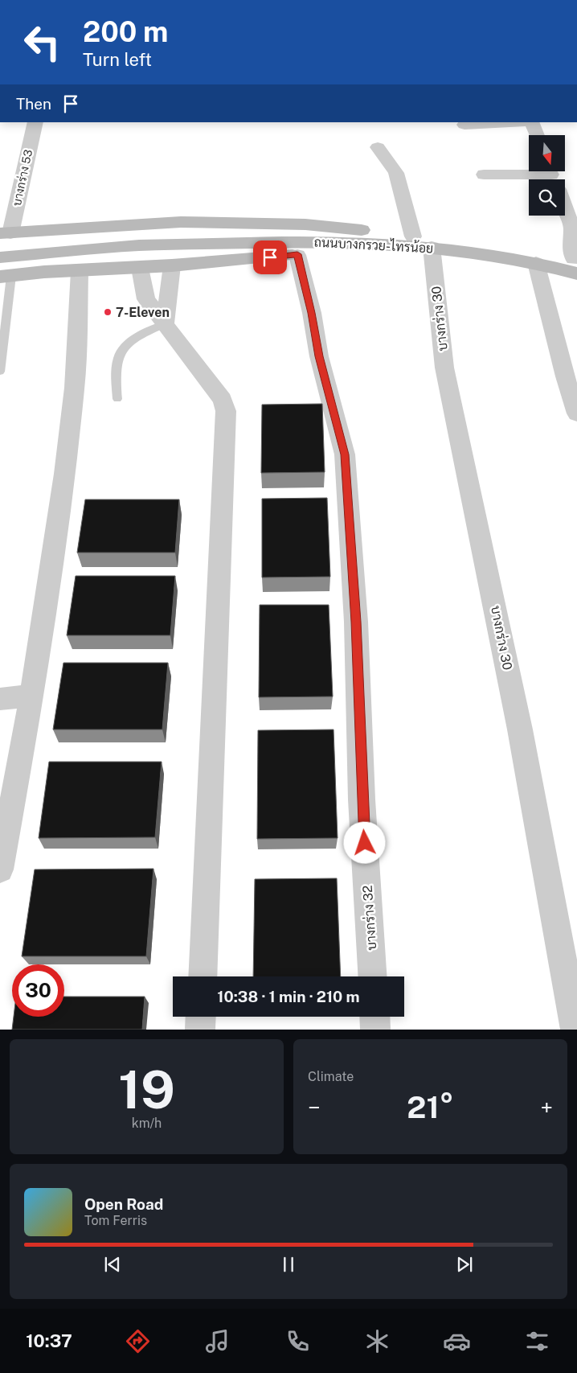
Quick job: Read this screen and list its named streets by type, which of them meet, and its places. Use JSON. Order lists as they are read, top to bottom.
{
  "streets": {
    "main road": ["ถนนบางกรวย-ไทรน้อย"],
    "street": ["บางกร่าง 53", "บางกร่าง 30", "บางกร่าง 32"]
  },
  "crossings": [
    ["ถนนบางกรวย-ไทรน้อย", "บางกร่าง 30"]
  ],
  "places": ["7-Eleven"],
  "north": "bottom",
  "page": {
    "turn": ["200 m", "Turn left"],
    "then": "Then",
    "limit": "30",
    "trip": "10:38 · 1 min · 210 m",
    "tile": [
      ["19", "km/h"],
      "Climate"
    ],
    "heat": ["−", "21°", "+"],
    "song": ["Open Road", "Tom Ferris"],
    "tabs": "10:37"
  }
}
